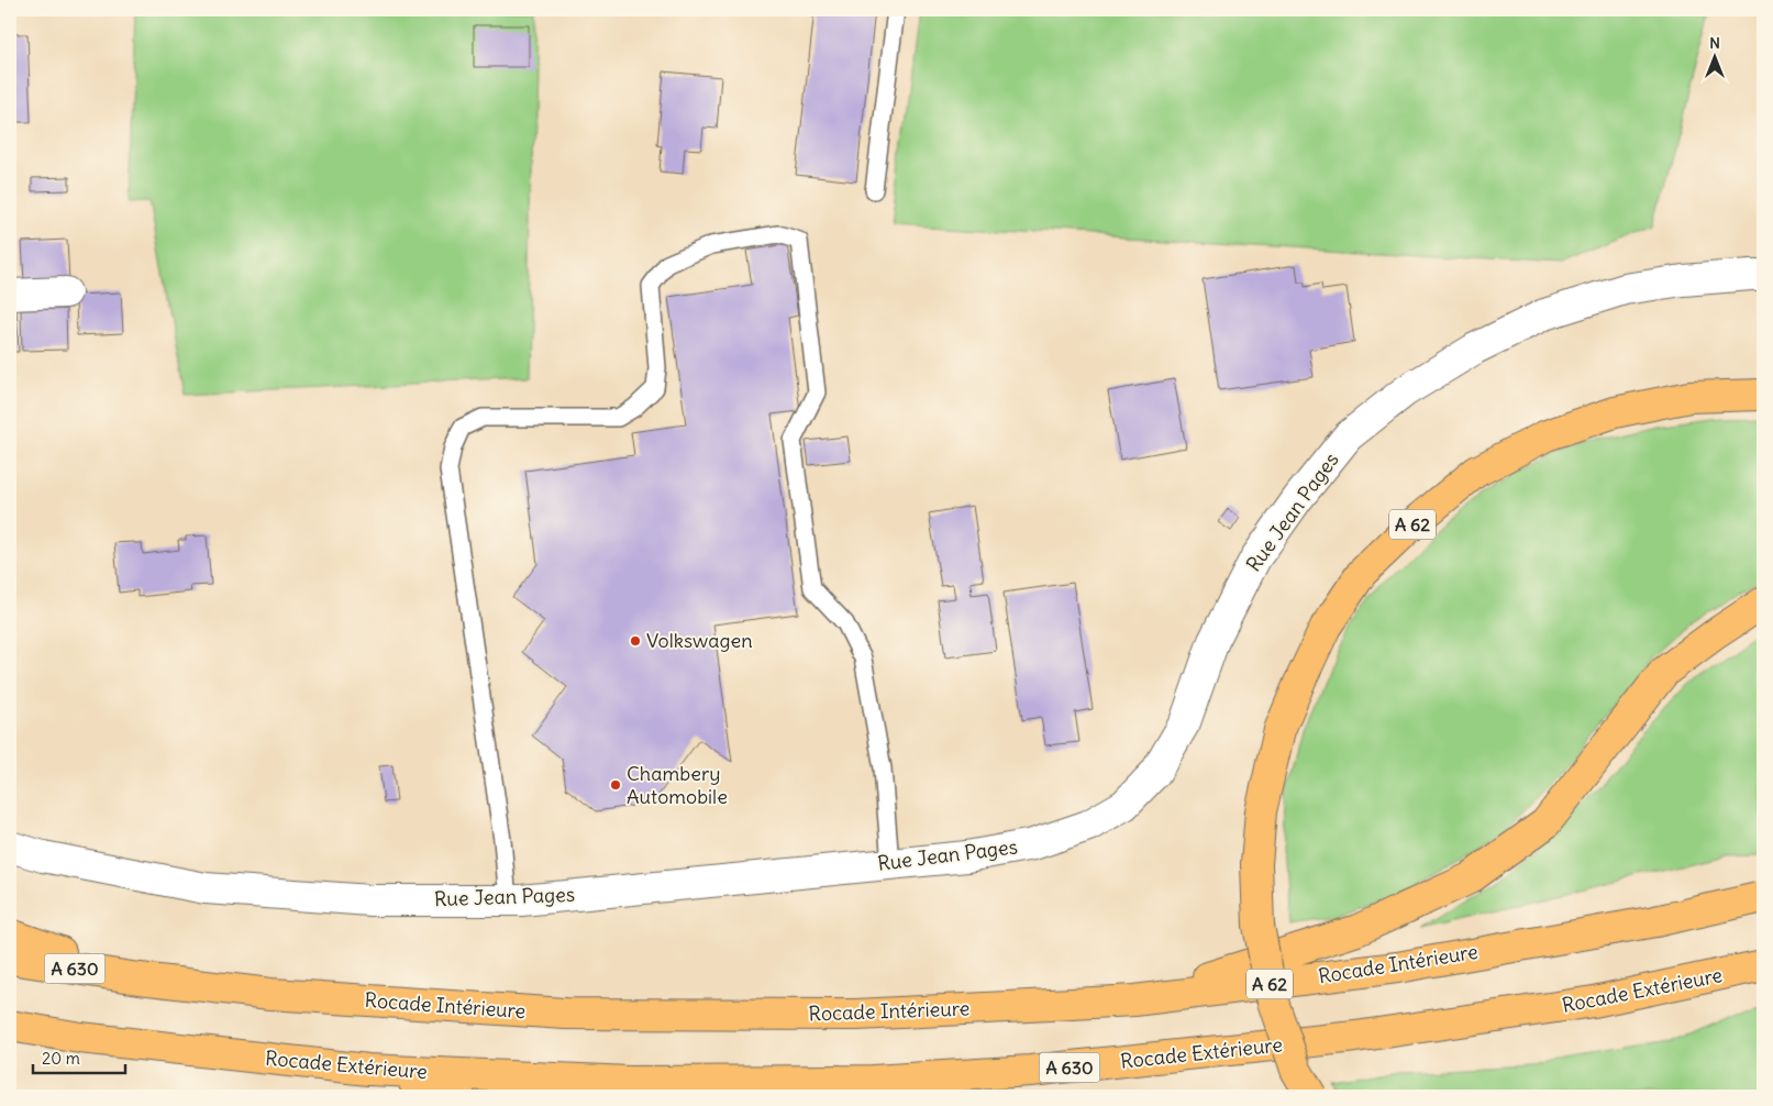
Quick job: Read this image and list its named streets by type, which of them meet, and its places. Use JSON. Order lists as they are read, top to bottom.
{
  "streets": {
    "highway": [
      "A 62",
      "Rocade Intérieure",
      "A 630",
      "Rocade Extérieure"
    ],
    "street": ["Rue Jean Pages"]
  },
  "crossings": [
    ["A 62", "Rocade Intérieure"]
  ],
  "places": ["Volkswagen", "Chambery Automobile"],
  "scale_bar": "20 m",
  "north": "top"
}
